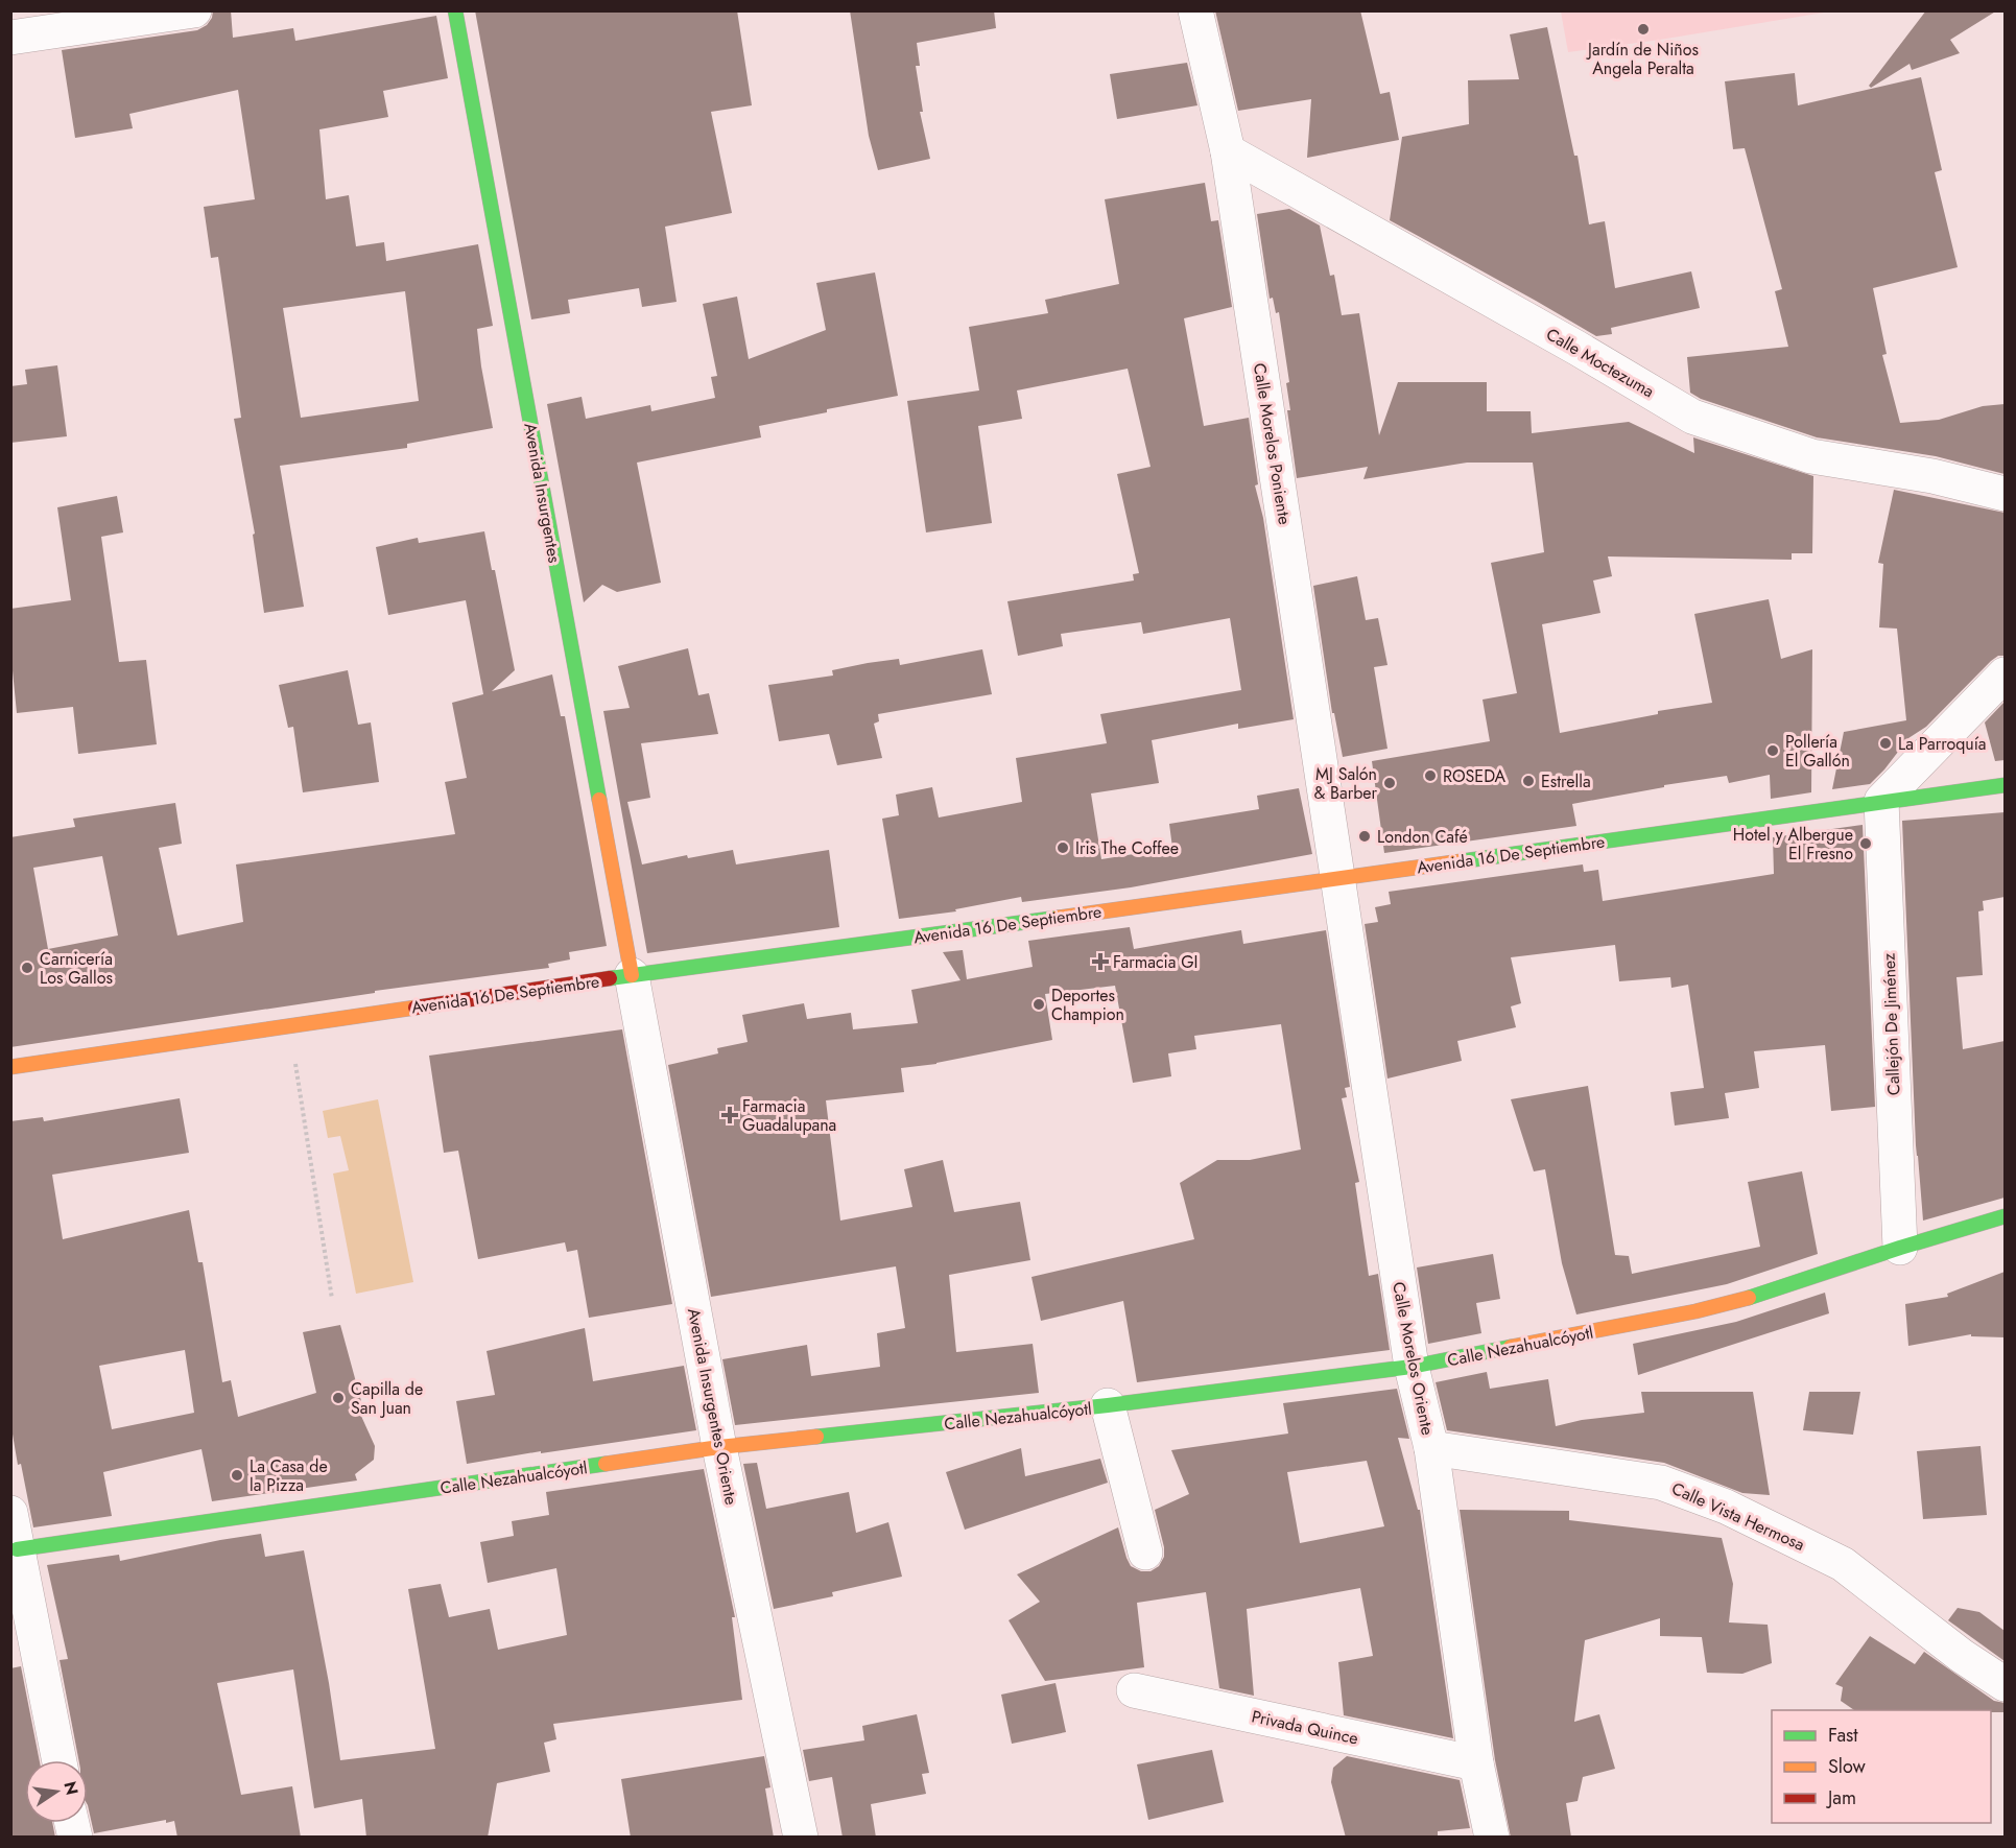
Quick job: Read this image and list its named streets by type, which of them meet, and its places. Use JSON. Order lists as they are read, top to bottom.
{
  "streets": {
    "main road": ["Avenida Insurgentes", "Avenida 16 De Septiembre", "Calle Nezahualcóyotl"],
    "street": [
      "Calle Moctezuma",
      "Calle Morelos Poniente",
      "Callejón De Jiménez",
      "Calle Morelos Oriente",
      "Avenida Insurgentes Oriente",
      "Calle Vista Hermosa",
      "Privada Quince"
    ]
  },
  "crossings": [
    ["Calle Moctezuma", "Calle Morelos Poniente"],
    ["Calle Morelos Poniente", "Avenida 16 De Septiembre"],
    ["Calle Morelos Poniente", "Calle Morelos Oriente"],
    ["Avenida Insurgentes", "Avenida 16 De Septiembre"],
    ["Avenida Insurgentes", "Avenida Insurgentes Oriente"],
    ["Avenida 16 De Septiembre", "Callejón De Jiménez"],
    ["Avenida 16 De Septiembre", "Calle Morelos Oriente"],
    ["Avenida 16 De Septiembre", "Avenida Insurgentes Oriente"],
    ["Callejón De Jiménez", "Calle Nezahualcóyotl"],
    ["Calle Nezahualcóyotl", "Calle Morelos Oriente"],
    ["Calle Nezahualcóyotl", "Avenida Insurgentes Oriente"],
    ["Calle Morelos Oriente", "Calle Vista Hermosa"],
    ["Calle Morelos Oriente", "Privada Quince"]
  ],
  "places": {
    "other": [
      "Jardín de Niños Angela Peralta",
      "La Parroquía",
      "Pollería El Gallón",
      "ROSEDA",
      "Estrella",
      "MJ Salón & Barber",
      "London Café",
      "Hotel y Albergue El Fresno",
      "Iris The Coffee",
      "Carnicería Los Gallos",
      "Deportes Champion",
      "Capilla de San Juan",
      "La Casa de la Pizza"
    ],
    "health": ["Farmacia GI", "Farmacia Guadalupana"]
  },
  "legend": ["Fast", "Slow", "Jam"],
  "north": "right"
}
